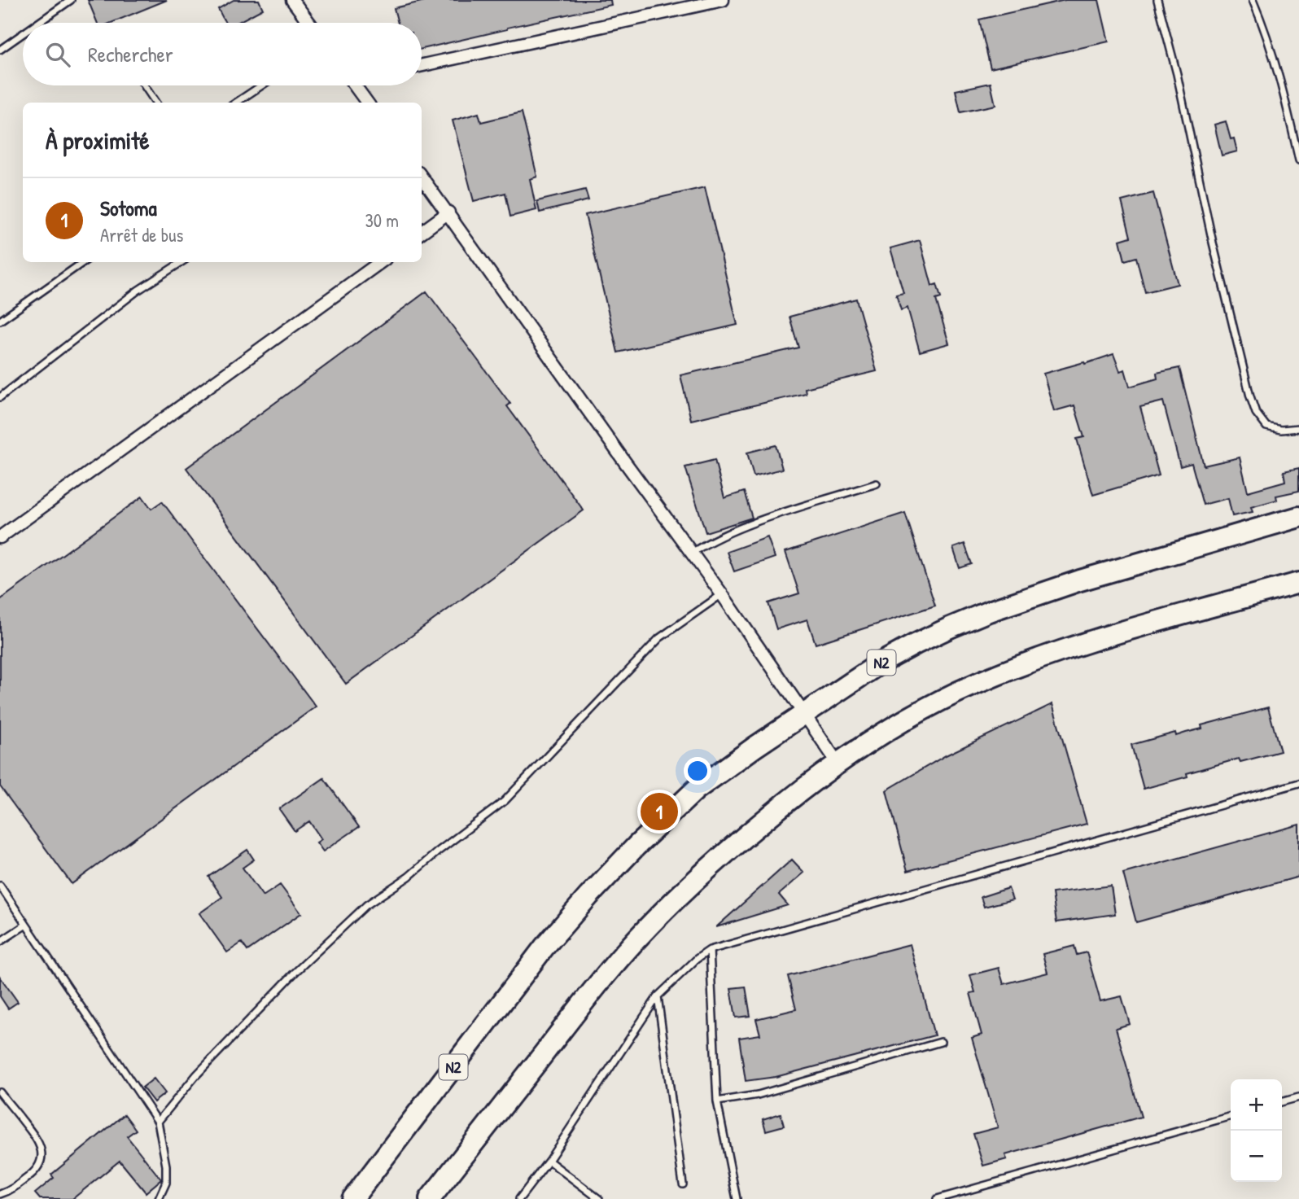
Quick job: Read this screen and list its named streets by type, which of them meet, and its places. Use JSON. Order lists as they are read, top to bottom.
{
  "streets": {
    "highway": ["N2"]
  },
  "page": {
    "search": "Rechercher",
    "heading": "À proximité",
    "list": [
      {
        "mark": "1",
        "name": "Sotoma",
        "note": "Arrêt de bus",
        "value": "30 m"
      }
    ],
    "pins": "1",
    "map_buttons": ["+", "−"]
  }
}
